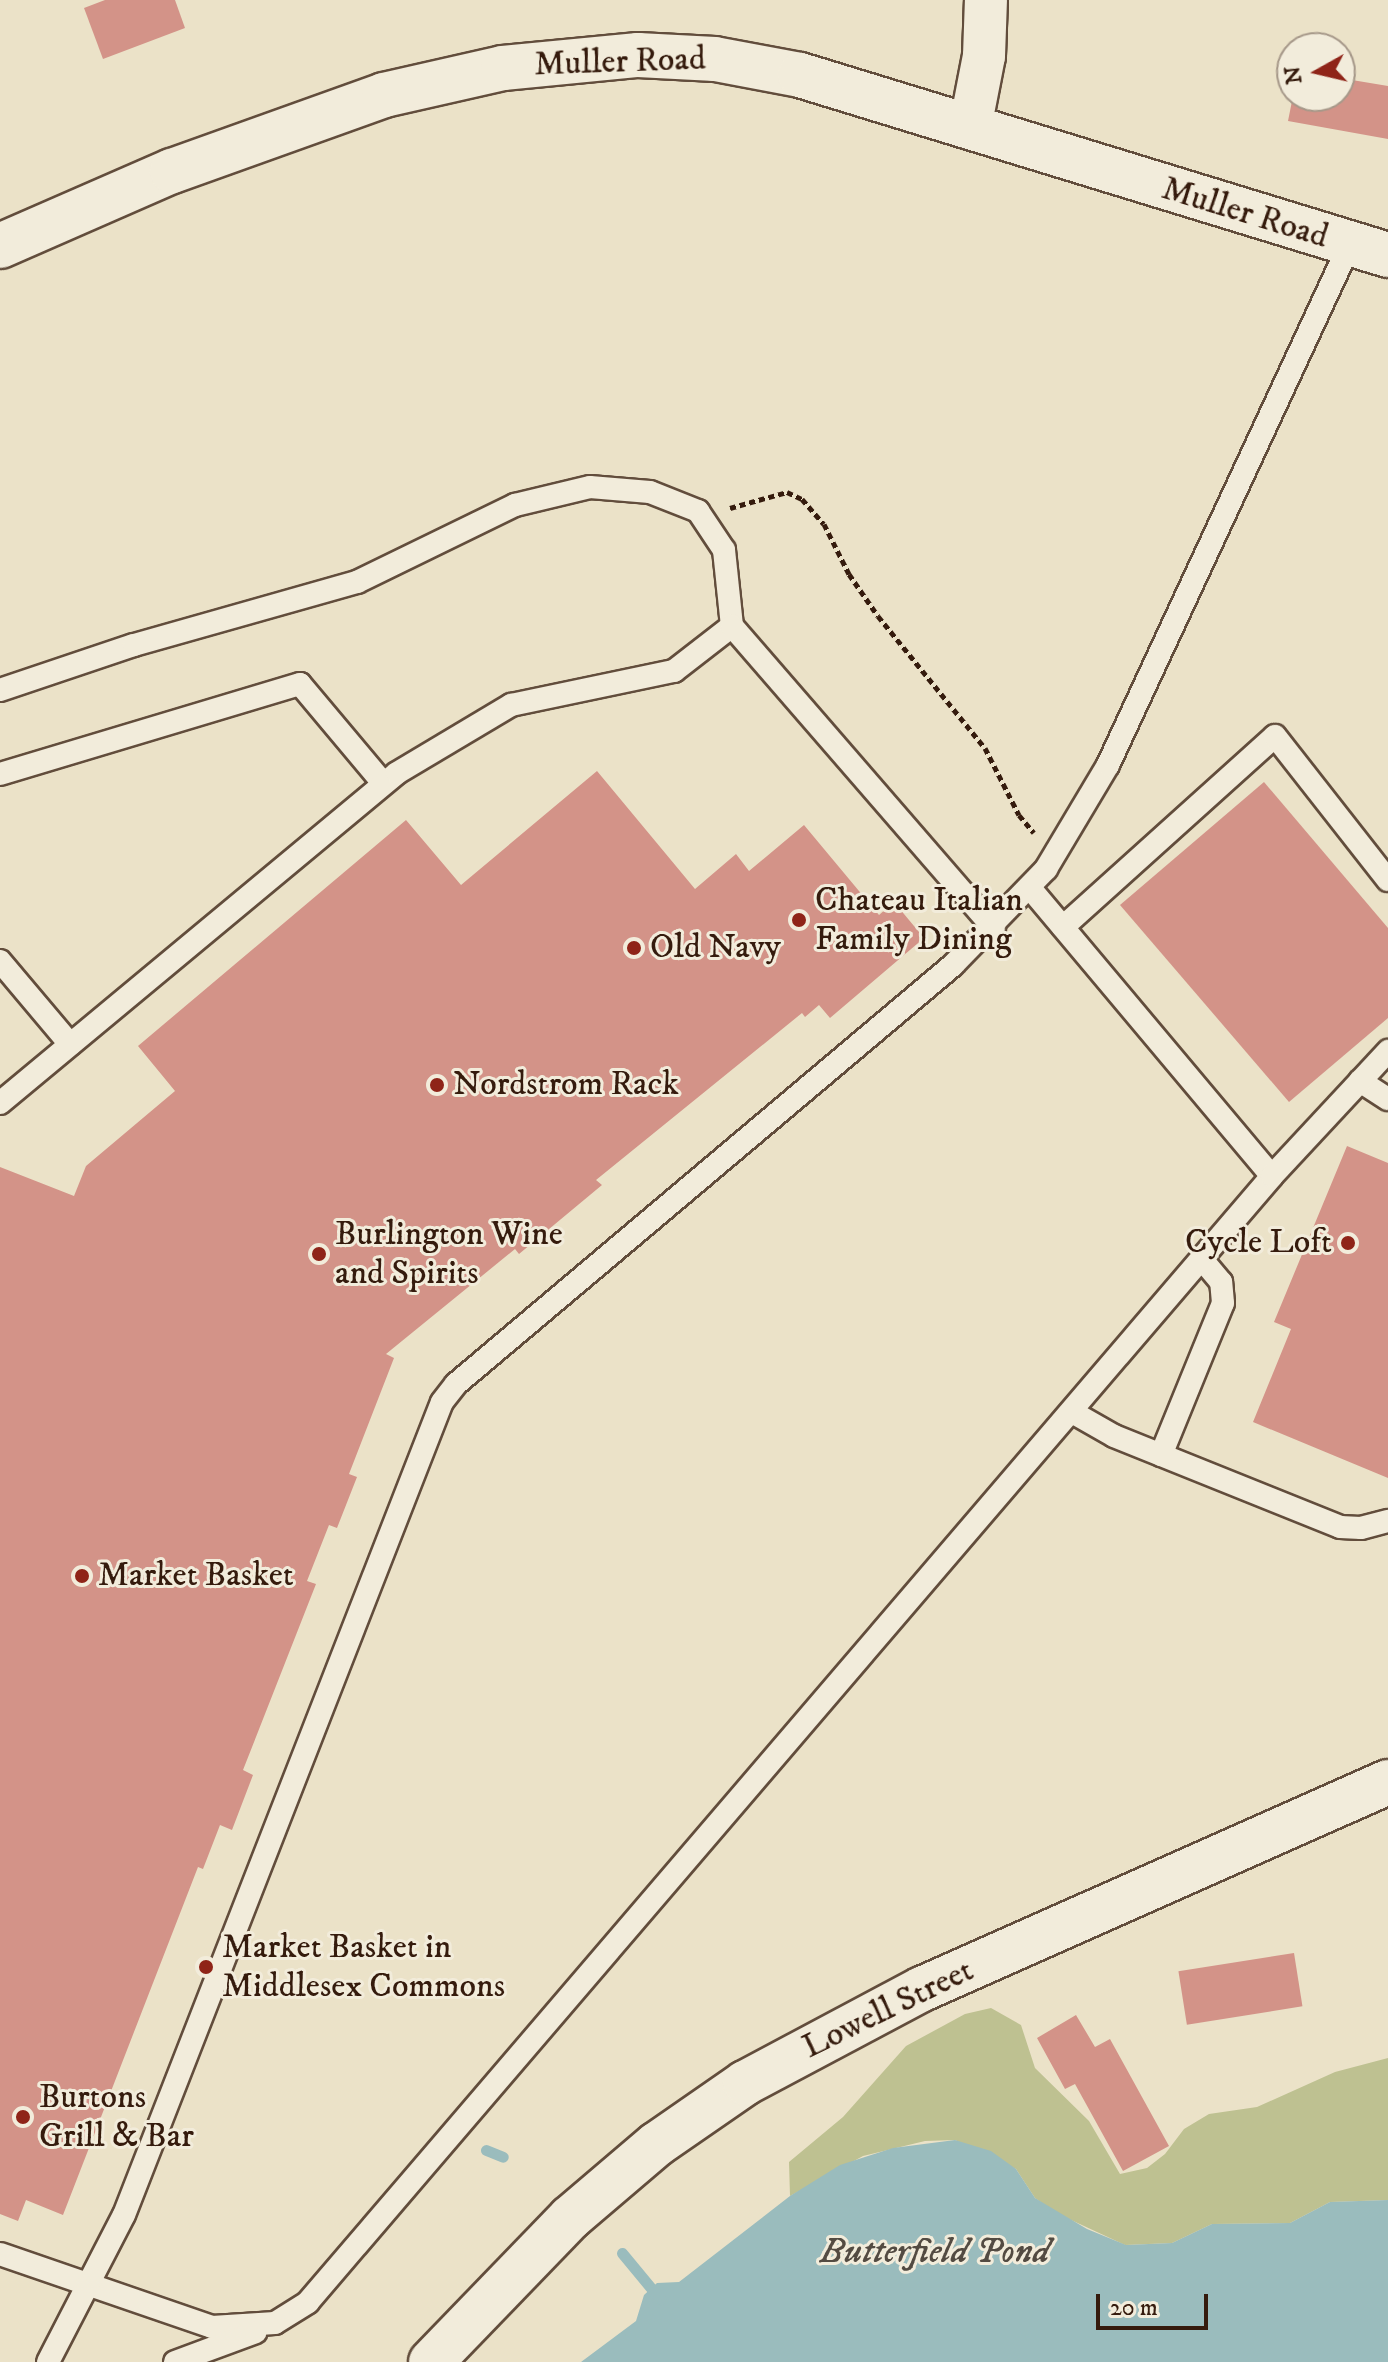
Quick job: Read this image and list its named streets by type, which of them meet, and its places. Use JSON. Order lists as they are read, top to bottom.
{
  "streets": {
    "street": ["Muller Road", "Lowell Street"]
  },
  "water": ["Butterfield Pond"],
  "places": [
    "Chateau Italian Family Dining",
    "Old Navy",
    "Nordstrom Rack",
    "Cycle Loft",
    "Burlington Wine and Spirits",
    "Market Basket",
    "Market Basket in Middlesex Commons",
    "Burtons Grill & Bar"
  ],
  "scale_bar": "20 m",
  "north": "left"
}
